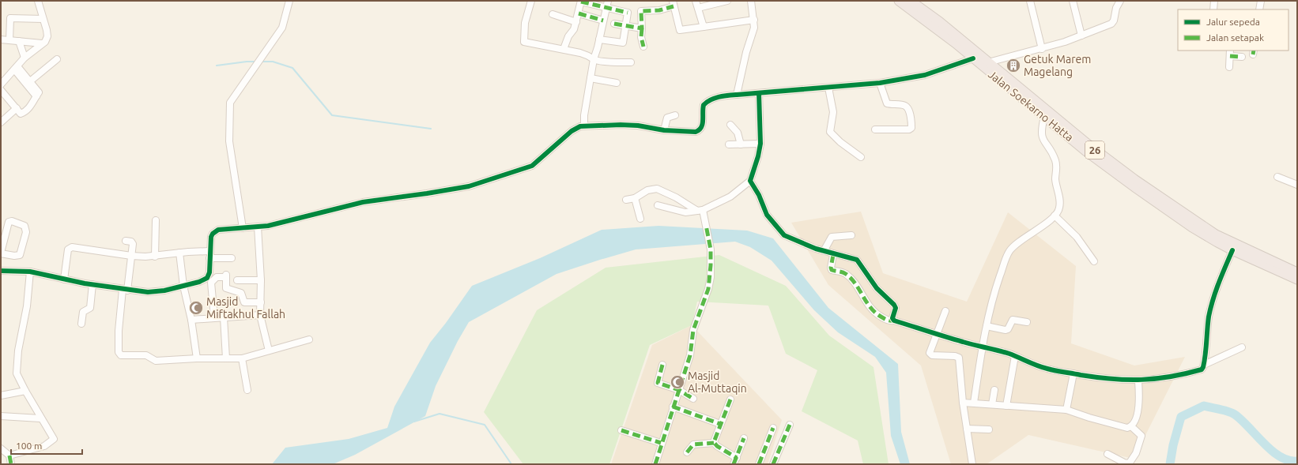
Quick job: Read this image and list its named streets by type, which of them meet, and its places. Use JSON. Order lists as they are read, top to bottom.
{
  "streets": {
    "highway": ["Jalan Soekarno Hatta", "26"]
  },
  "places": {
    "building": ["Getuk Marem Magelang"],
    "mosque": ["Masjid Miftakhul Fallah", "Masjid Al-Muttaqin"]
  },
  "legend": ["Jalur sepeda", "Jalan setapak"],
  "scale_bar": "100 m"
}
